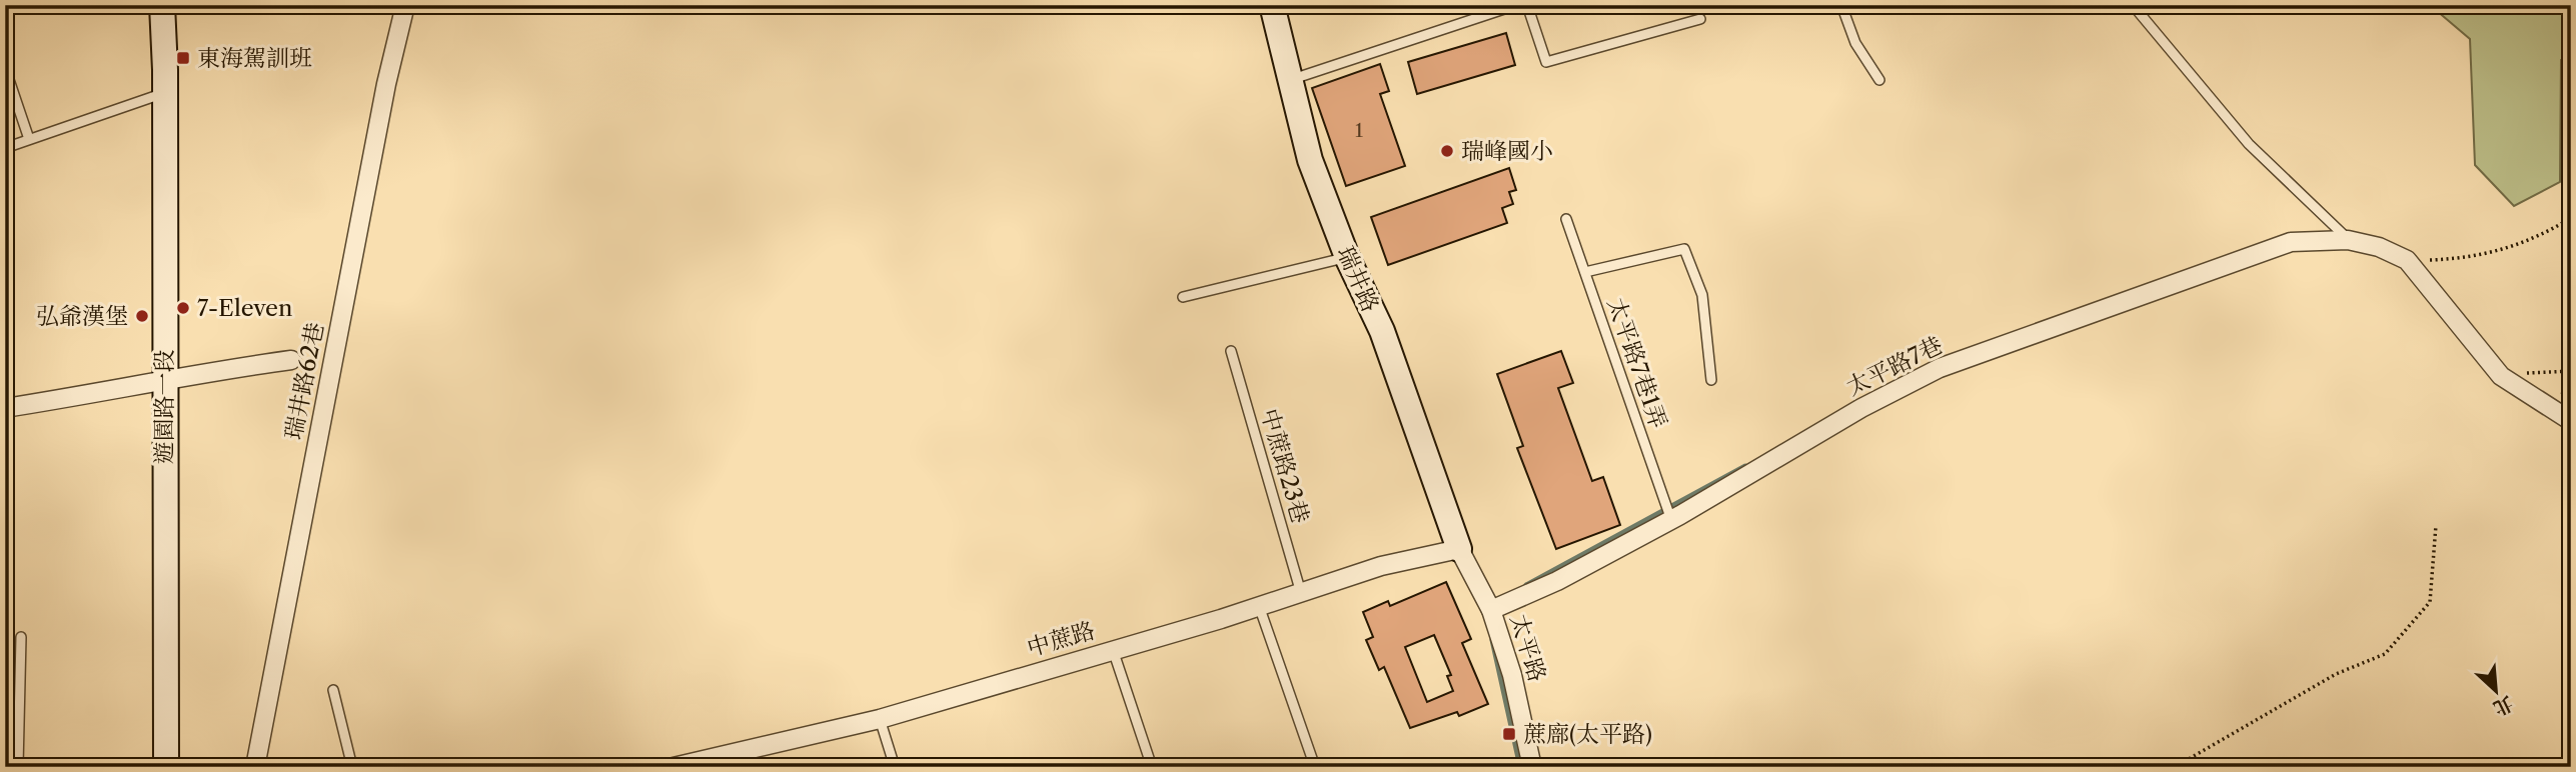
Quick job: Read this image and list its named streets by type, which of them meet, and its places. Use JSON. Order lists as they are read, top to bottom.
{
  "streets": {
    "street": [
      "瑞井路",
      "太平路7巷",
      "瑞井路62巷",
      "遊園路一段",
      "中蔗路",
      "太平路"
    ],
    "lane": ["太平路7巷1弄", "中蔗路23巷"]
  },
  "crossings": [
    ["瑞井路", "中蔗路"],
    ["瑞井路", "太平路"],
    ["太平路7巷1弄", "太平路7巷"],
    ["太平路7巷", "太平路"],
    ["中蔗路23巷", "中蔗路"],
    ["中蔗路", "太平路"]
  ],
  "places": {
    "transit": ["東海駕訓班", "蔗廍(太平路)"],
    "other": ["瑞峰國小", "7-Eleven", "弘爺漢堡"]
  },
  "house_numbers": ["1"],
  "north": "bottom right"
}
